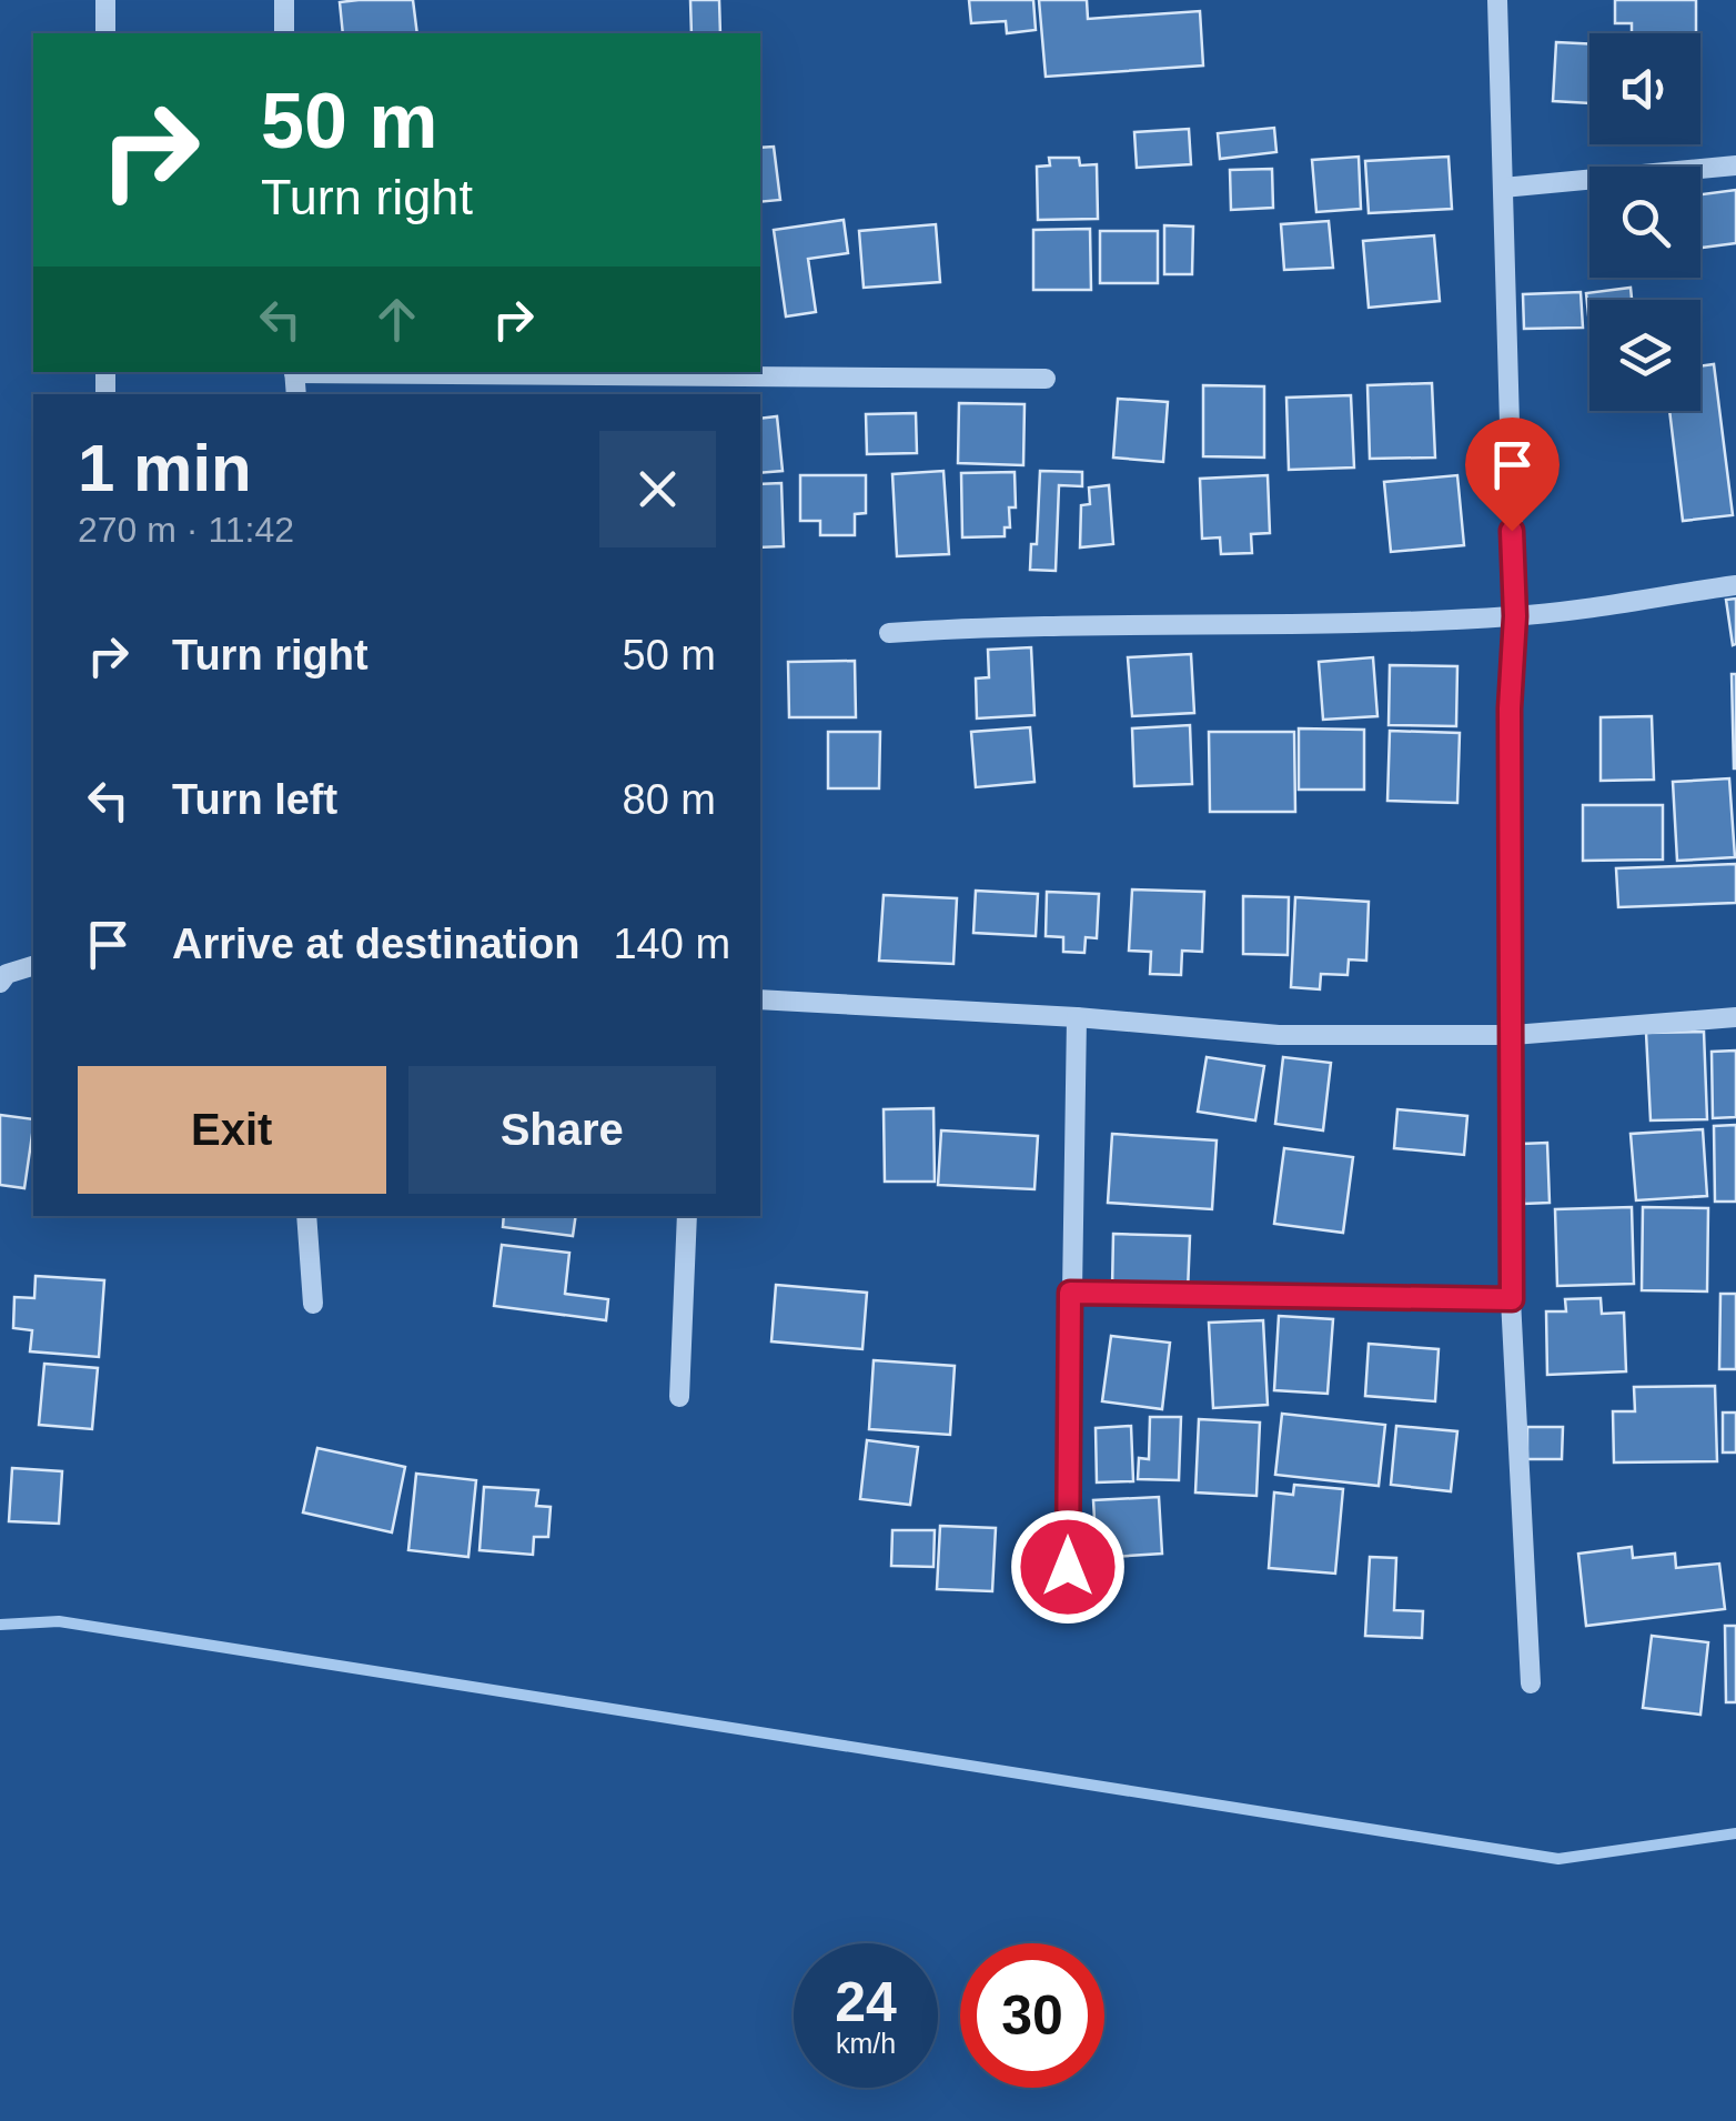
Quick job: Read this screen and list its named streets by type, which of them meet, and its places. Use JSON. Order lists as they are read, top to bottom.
{
  "page": {
    "turn": ["50 m", "Turn right"],
    "heading": ["1 min", "270 m · 11:42"],
    "list": [
      {
        "name": "Turn right",
        "value": "50 m"
      },
      {
        "name": "Turn left",
        "value": "80 m"
      },
      {
        "name": "Arrive at destination",
        "value": "140 m"
      }
    ],
    "buttons": ["Exit", "Share"],
    "speed": "24 km/h",
    "limit": "30"
  }
}
